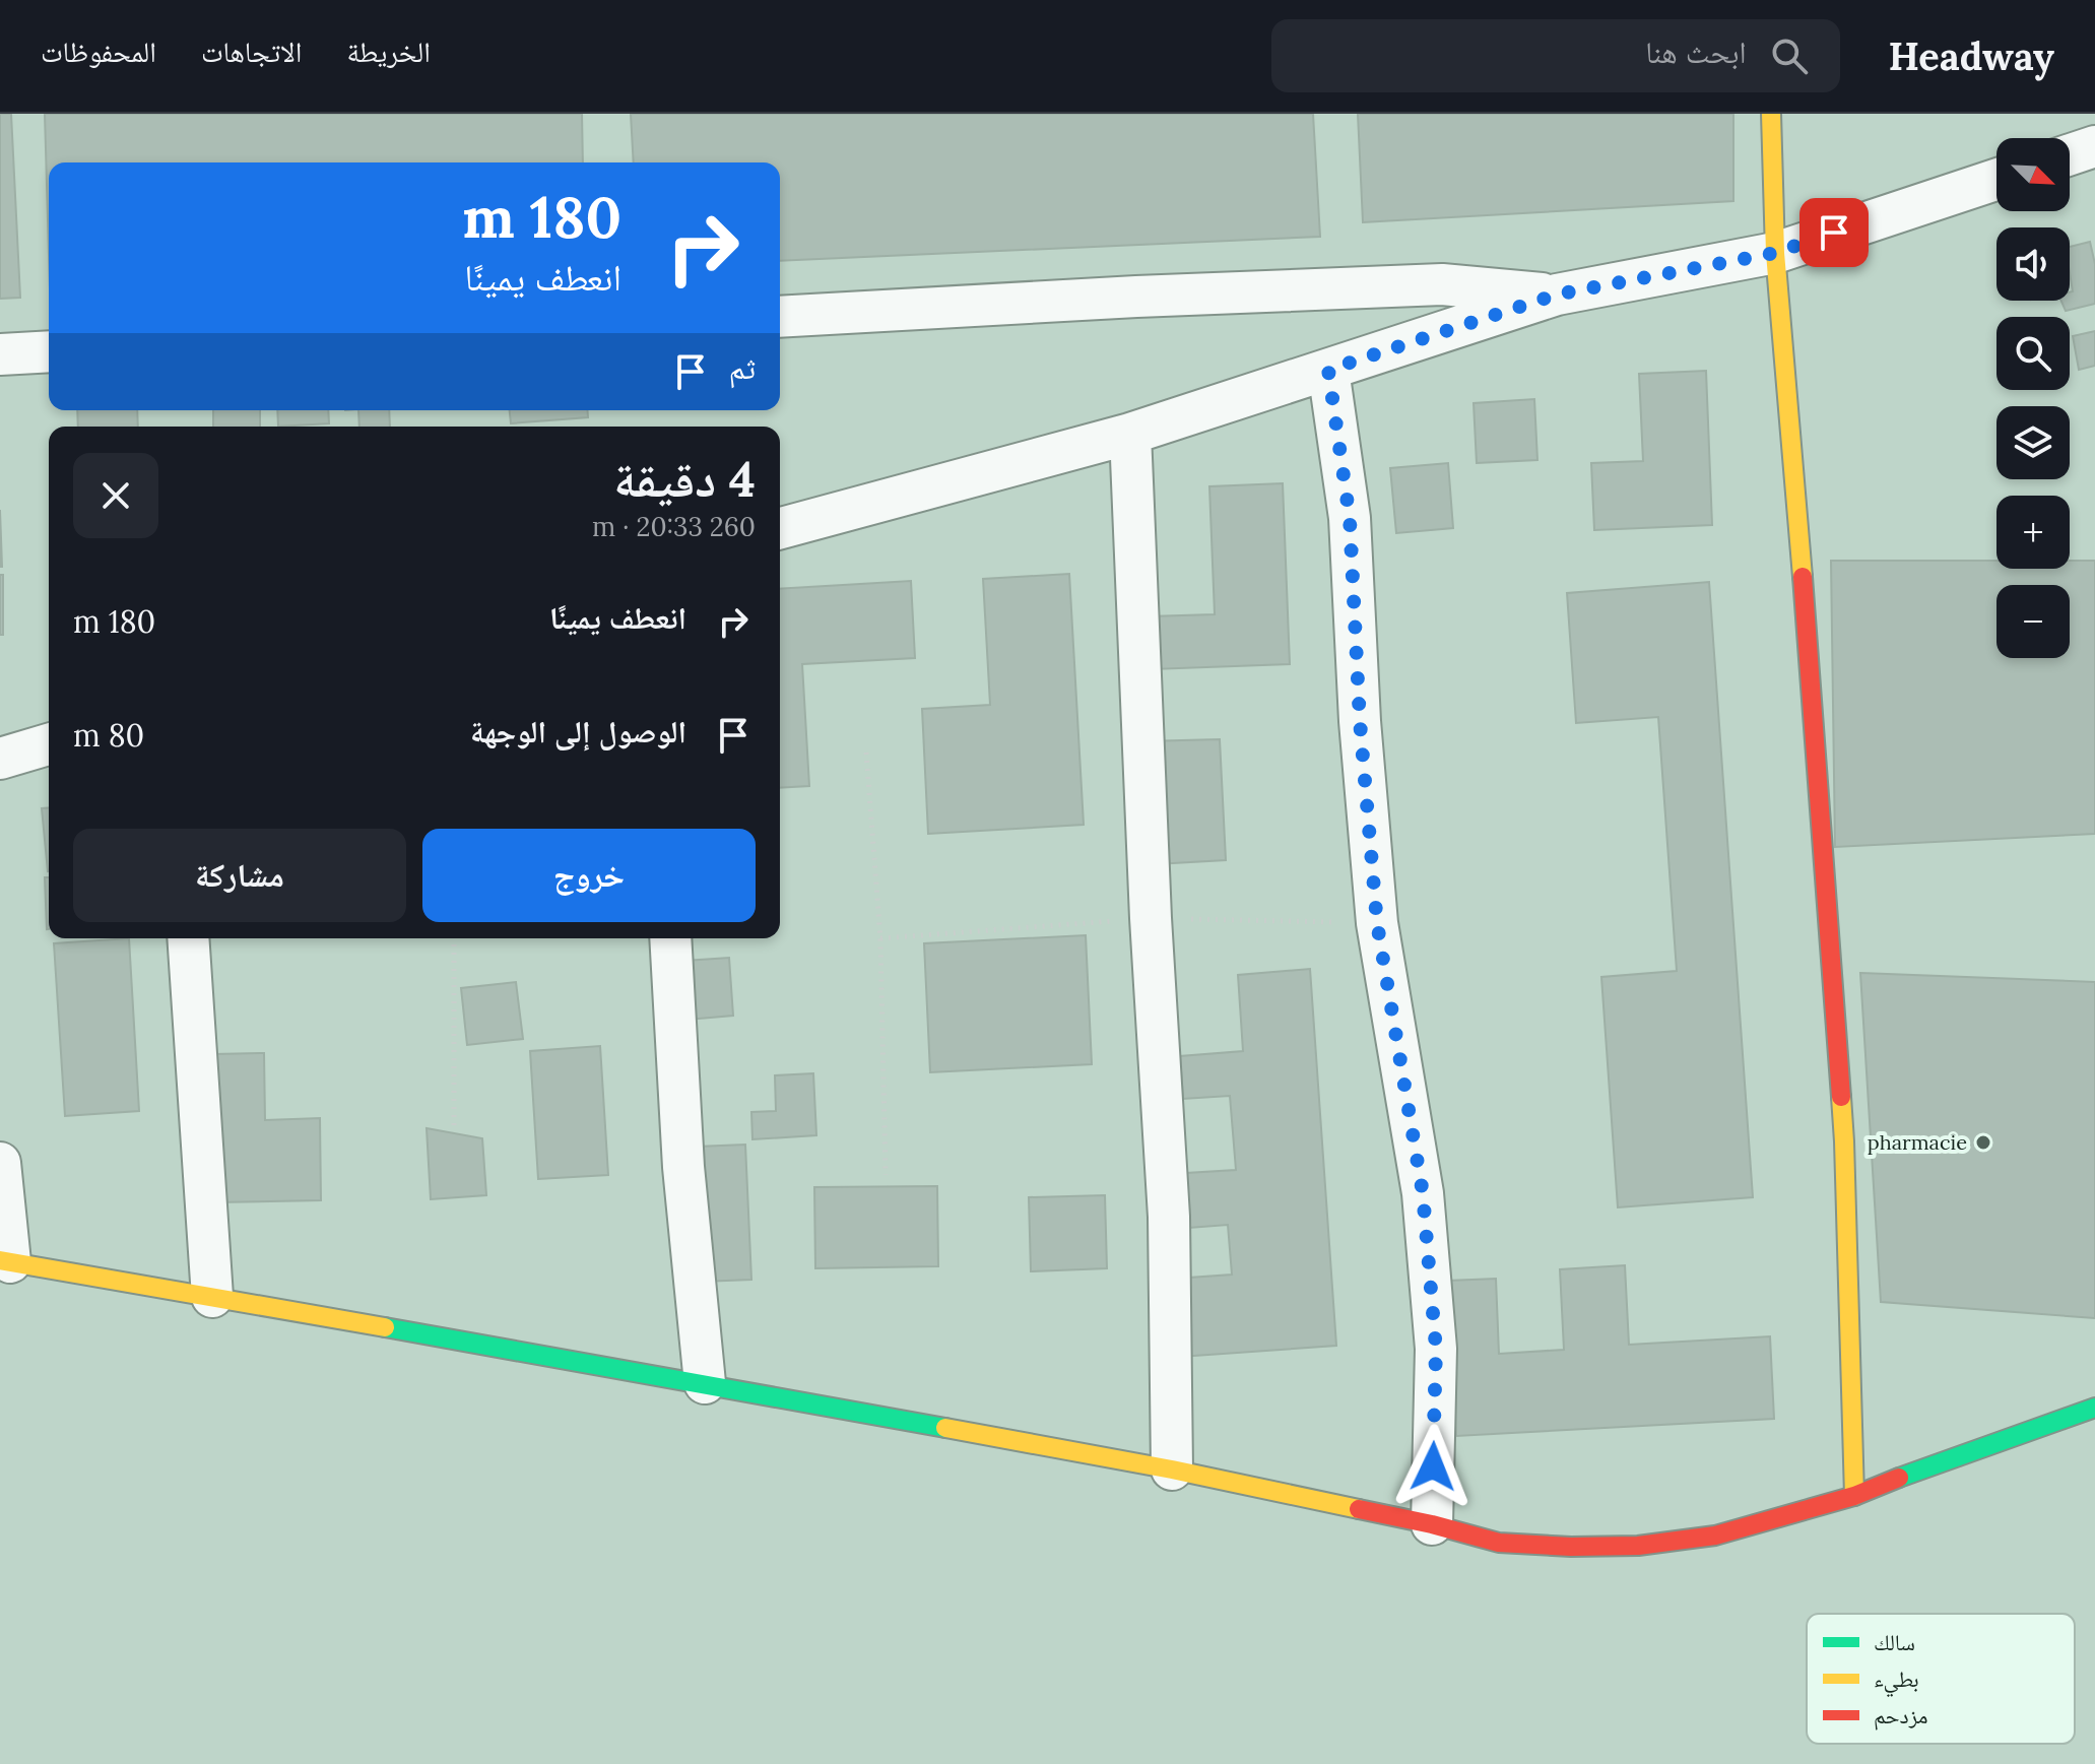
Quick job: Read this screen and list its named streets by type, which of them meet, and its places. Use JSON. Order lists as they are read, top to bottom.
{
  "places": ["pharmacie"],
  "legend": ["سالك", "بطيء", "مزدحم"],
  "north": "bottom right",
  "page": {
    "header": "Headway",
    "search": "ابحث هنا",
    "nav": ["الخريطة", "الاتجاهات", "المحفوظات"],
    "map_buttons": ["+", "−"],
    "turn": ["180 m", "انعطف يمينًا"],
    "then": "ثم",
    "heading": ["4 دقيقة", "260 m · 20:33"],
    "list": [
      {
        "name": "انعطف يمينًا",
        "value": "180 m"
      },
      {
        "name": "الوصول إلى الوجهة",
        "value": "80 m"
      }
    ],
    "buttons": ["خروج", "مشاركة"]
  }
}
